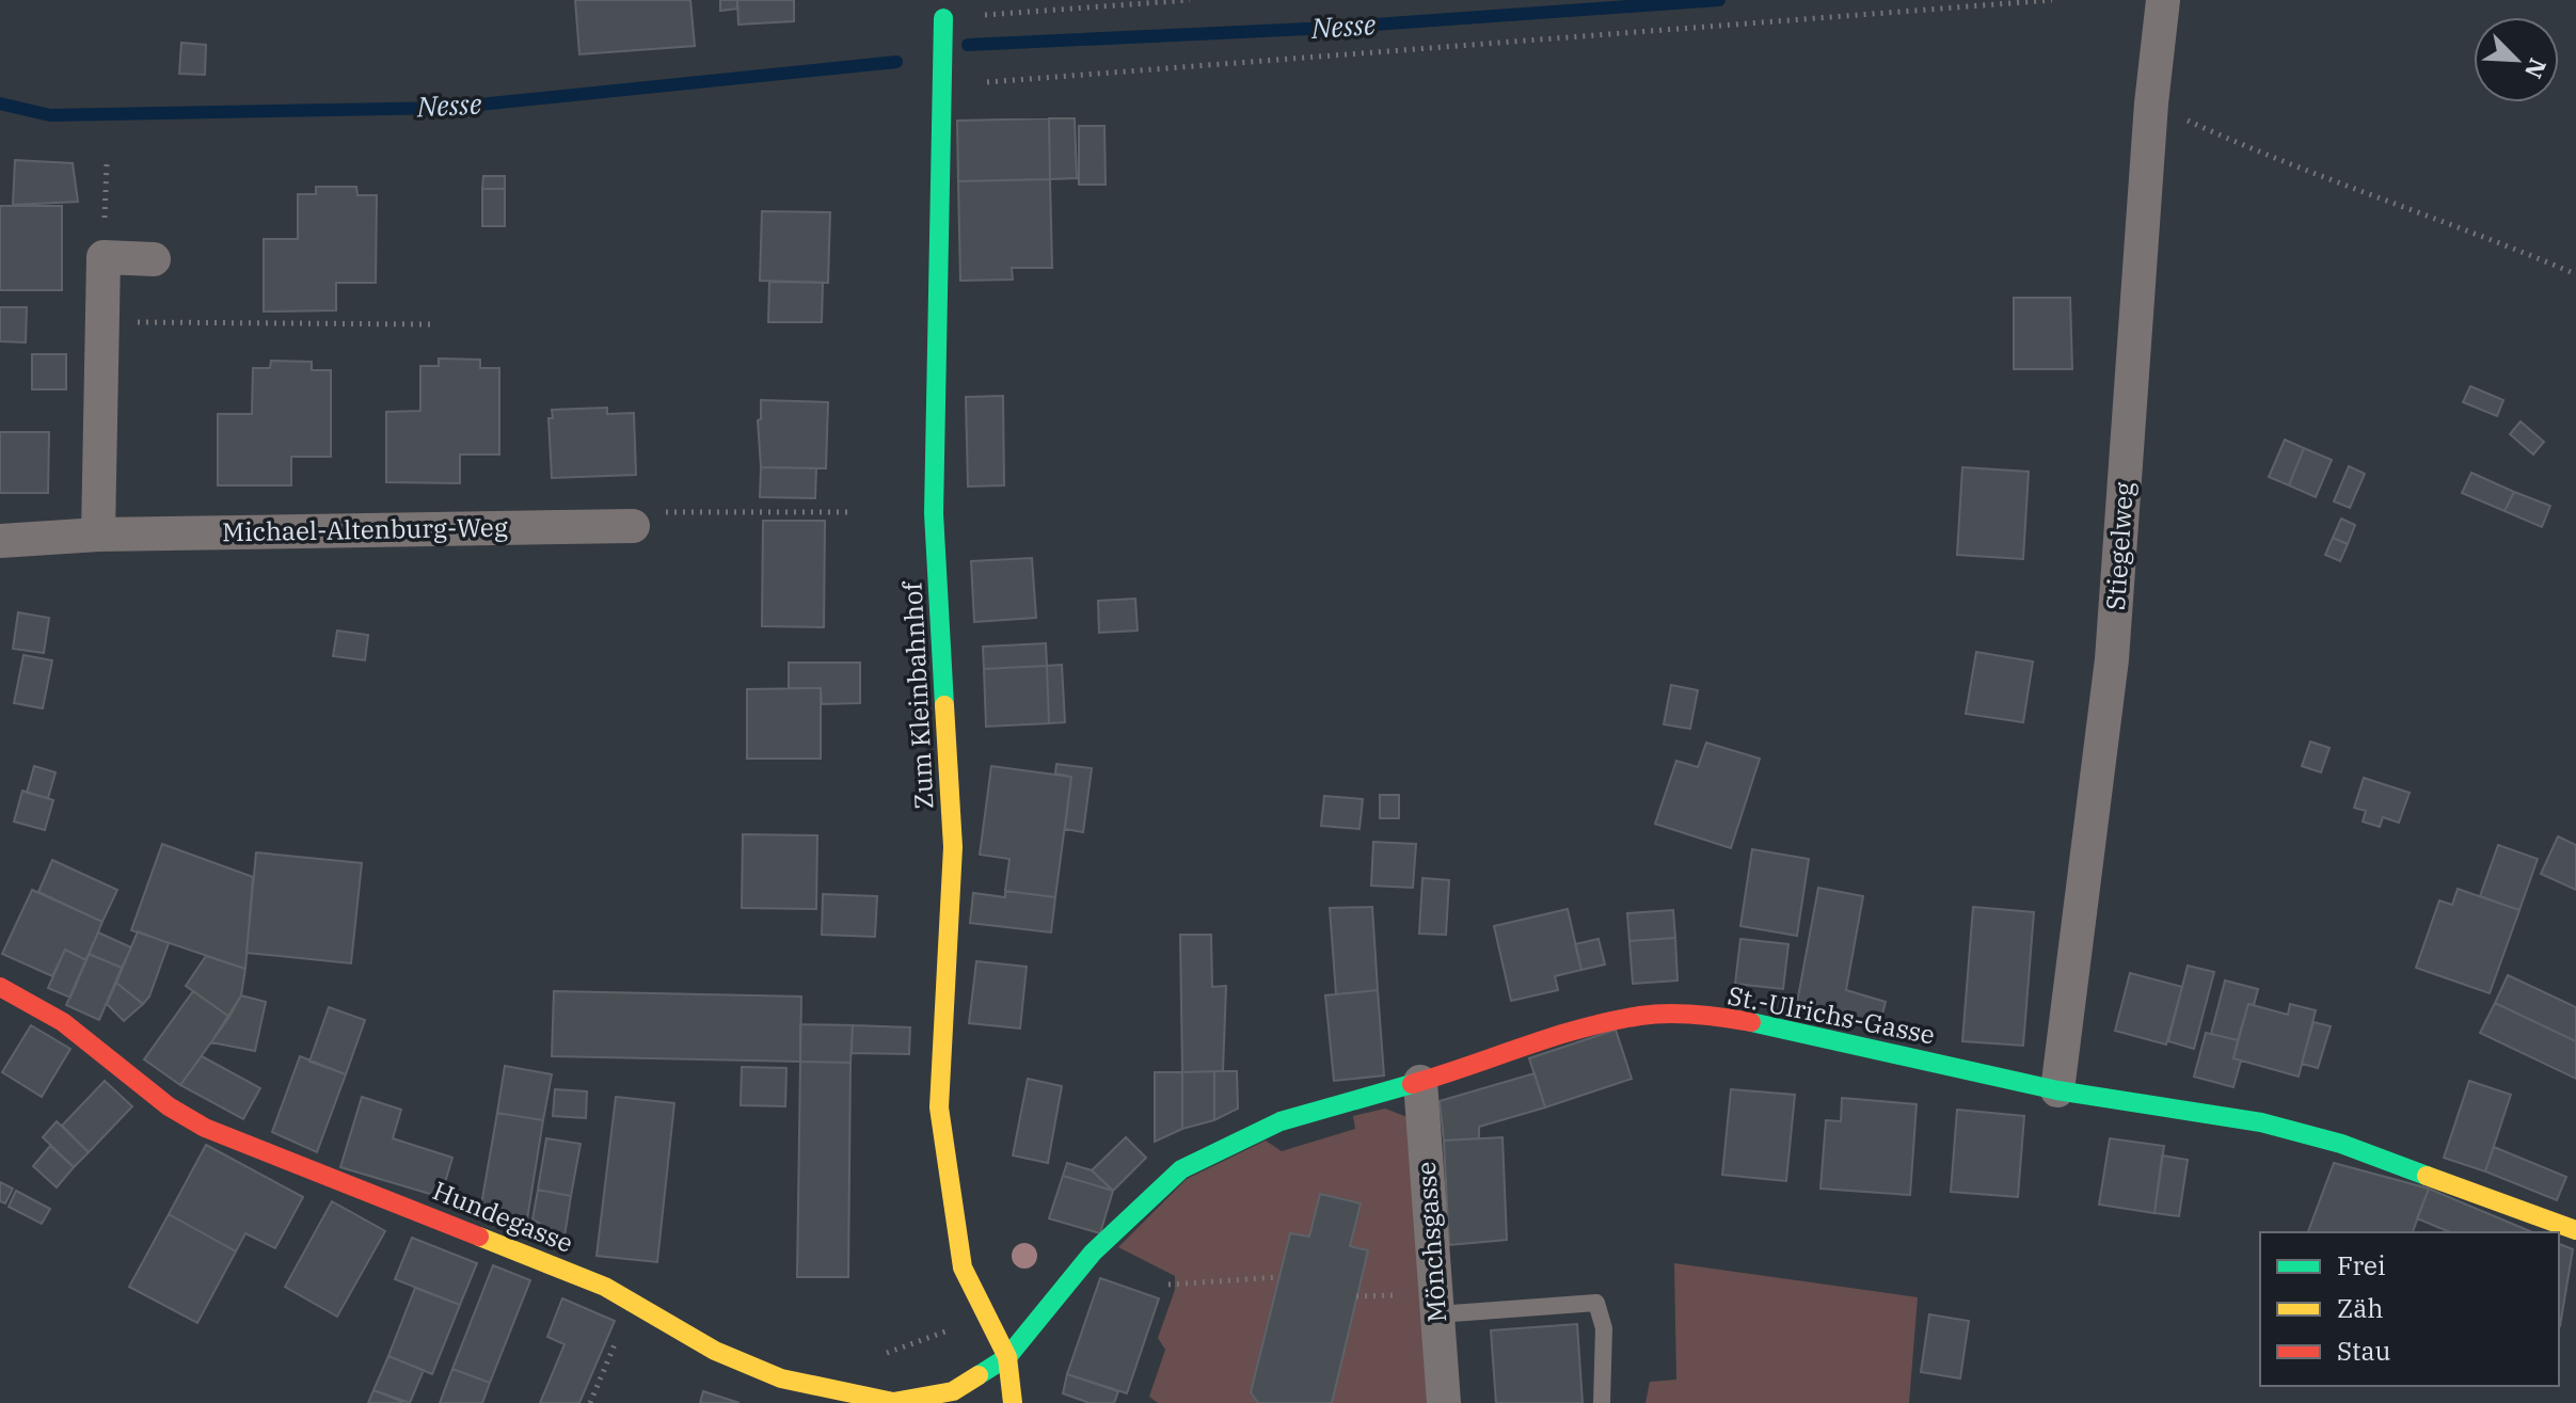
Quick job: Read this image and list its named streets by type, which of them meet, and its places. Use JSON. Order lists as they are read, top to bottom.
{
  "streets": {
    "street": [
      "Michael-Altenburg-Weg",
      "Stiegelweg",
      "Zum Kleinbahnhof",
      "St.-Ulrichs-Gasse",
      "Hundegasse",
      "Mönchsgasse"
    ]
  },
  "crossings": [
    ["Stiegelweg", "St.-Ulrichs-Gasse"],
    ["Zum Kleinbahnhof", "St.-Ulrichs-Gasse"],
    ["Zum Kleinbahnhof", "Hundegasse"],
    ["St.-Ulrichs-Gasse", "Hundegasse"],
    ["St.-Ulrichs-Gasse", "Mönchsgasse"]
  ],
  "water": ["Nesse"],
  "legend": ["Frei", "Zäh", "Stau"],
  "north": "bottom right"
}
